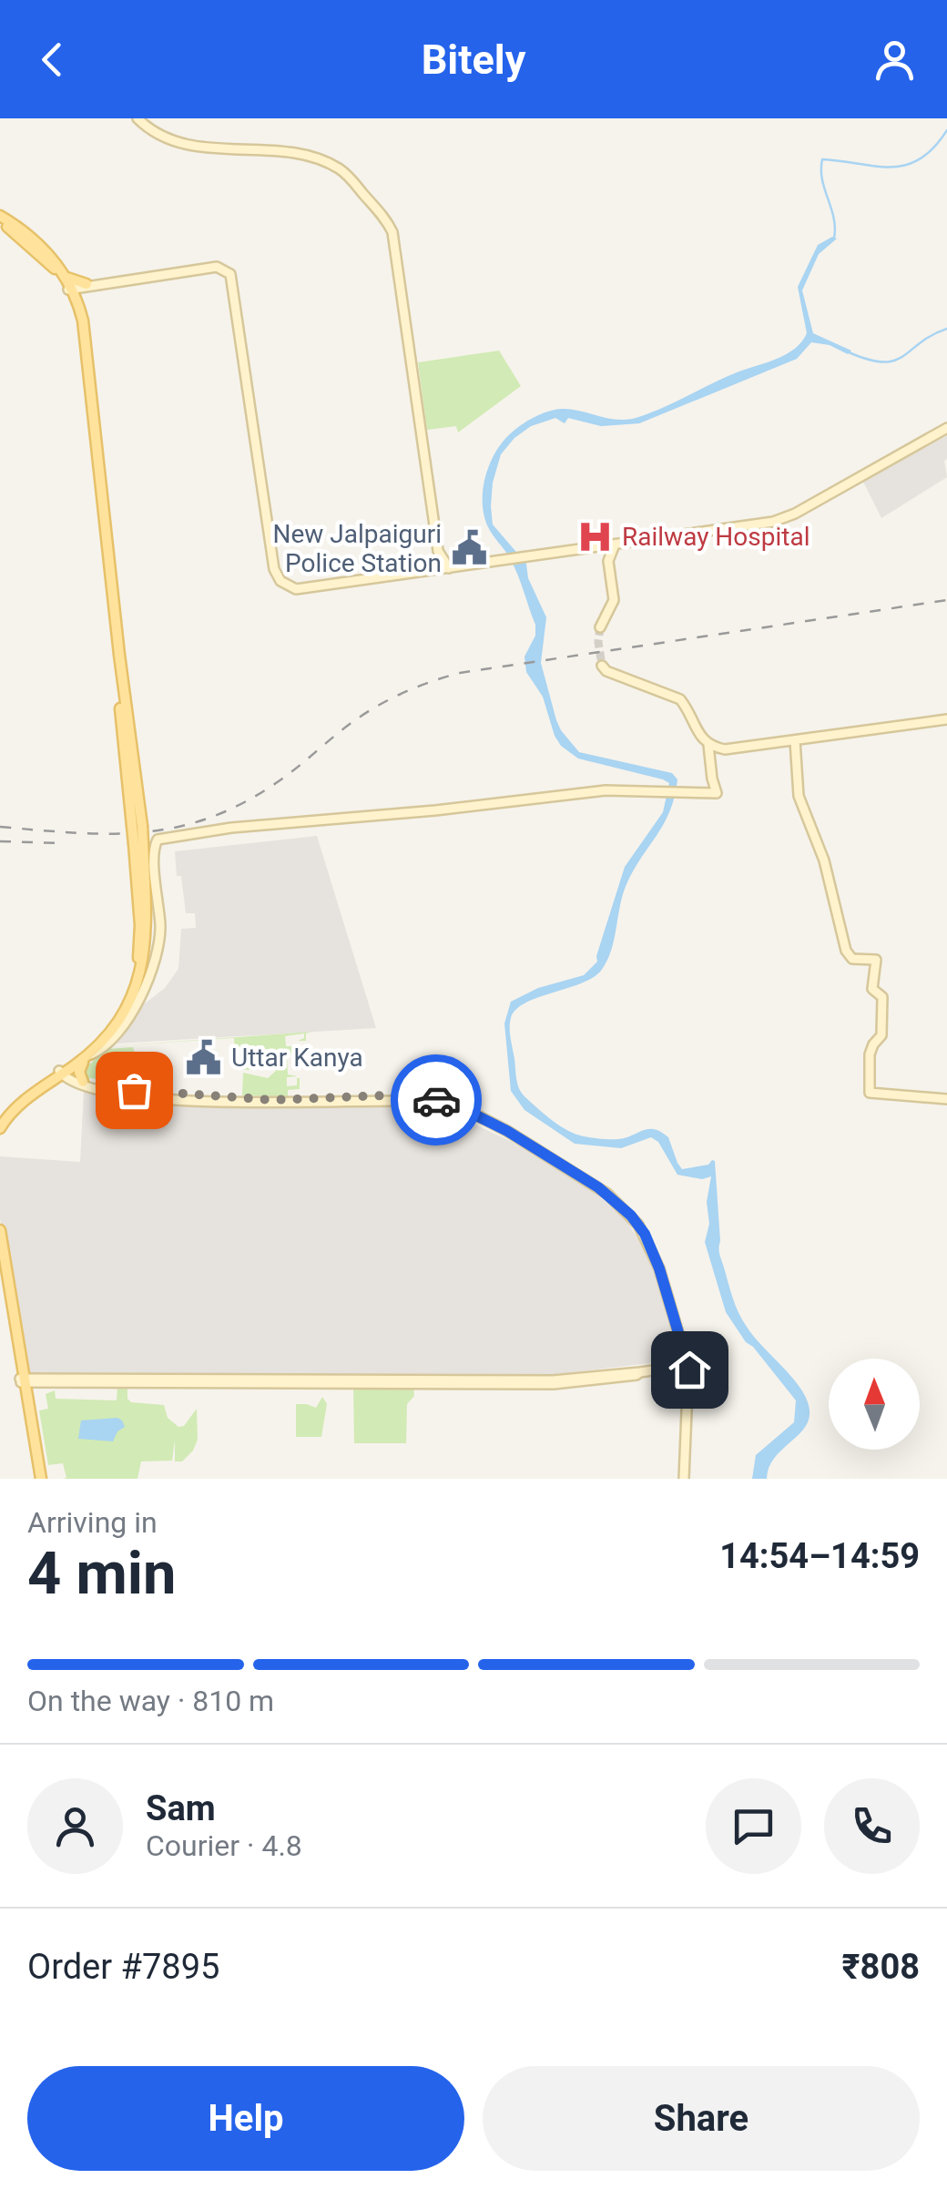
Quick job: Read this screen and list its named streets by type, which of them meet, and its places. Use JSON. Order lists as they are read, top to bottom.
{
  "places": {
    "hospital": ["Railway Hospital"],
    "public building": ["New Jalpaiguri Police Station", "Uttar Kanya"]
  },
  "north": "top",
  "page": {
    "header": "Bitely",
    "heading": ["4 min", "Arriving in", "14:54–14:59"],
    "panel": [
      "Sam",
      "Courier · 4.8",
      "Order #7895",
      "₹808"
    ],
    "bar": "On the way · 810 m",
    "buttons": ["Help", "Share"]
  }
}
